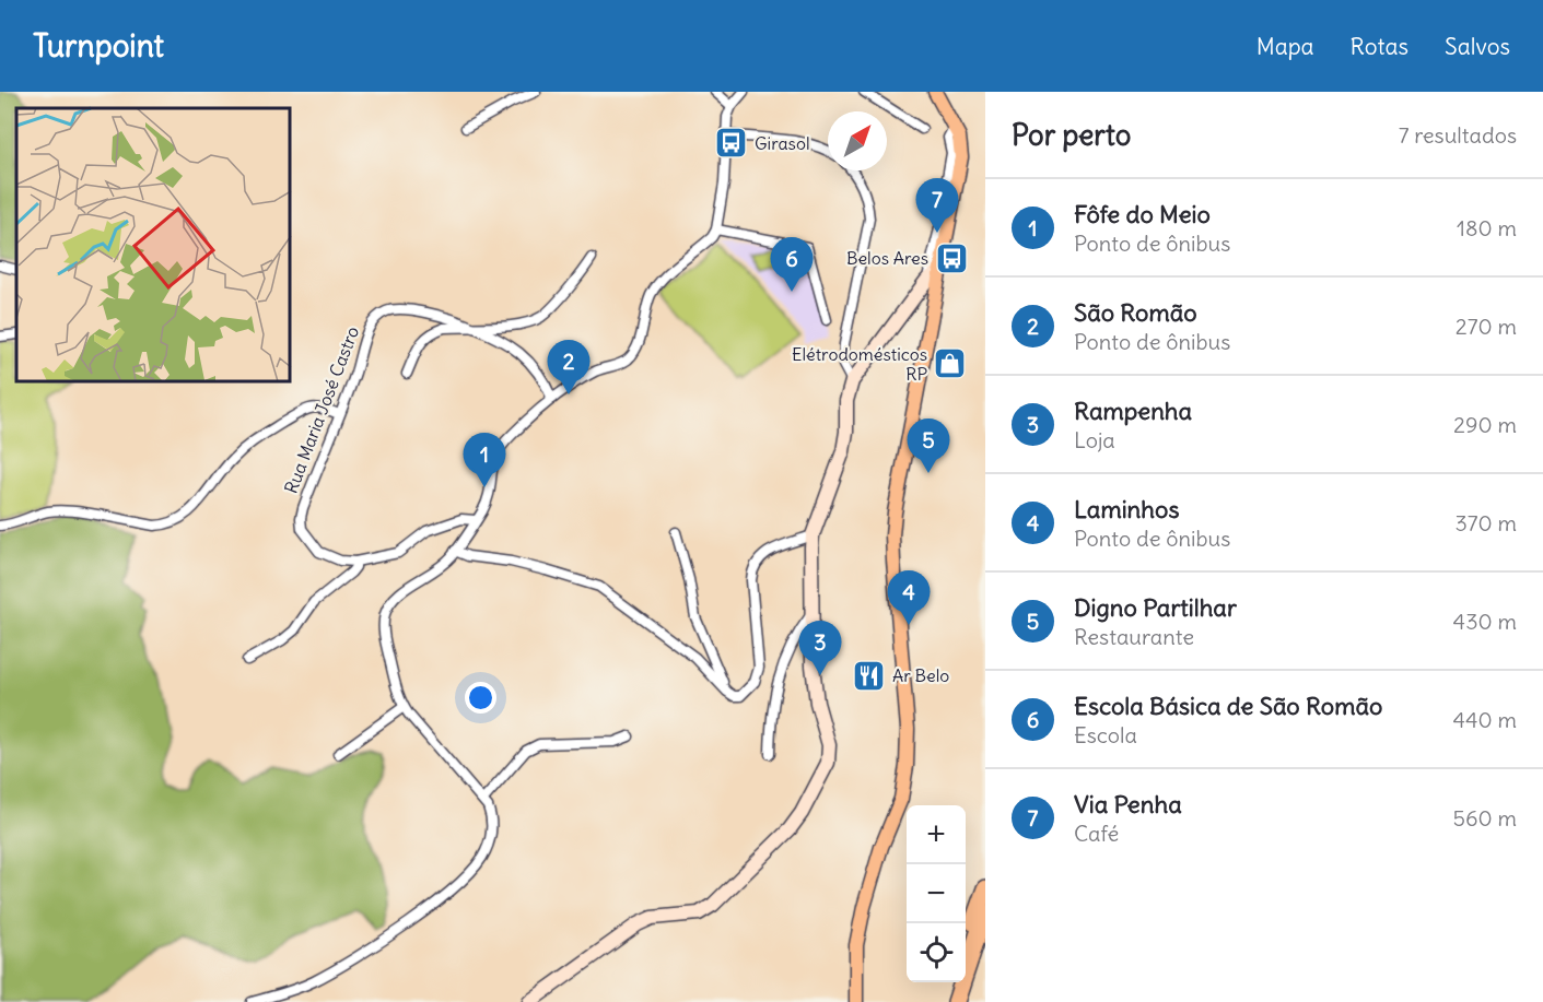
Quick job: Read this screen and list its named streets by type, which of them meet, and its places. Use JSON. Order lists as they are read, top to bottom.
{
  "streets": {
    "street": ["Rua Maria José Castro"]
  },
  "places": {
    "bus stop": ["Girasol", "Belos Ares"],
    "shop": ["Elétrodomésticos RP"],
    "restaurant": ["Ar Belo"]
  },
  "north": "top right",
  "page": {
    "header": "Turnpoint",
    "nav": ["Mapa", "Rotas", "Salvos"],
    "heading": ["Por perto", "7 resultados"],
    "list": [
      {
        "mark": "1",
        "name": "Fôfe do Meio",
        "note": "Ponto de ônibus",
        "value": "180 m"
      },
      {
        "mark": "2",
        "name": "São Romão",
        "note": "Ponto de ônibus",
        "value": "270 m"
      },
      {
        "mark": "3",
        "name": "Rampenha",
        "note": "Loja",
        "value": "290 m"
      },
      {
        "mark": "4",
        "name": "Laminhos",
        "note": "Ponto de ônibus",
        "value": "370 m"
      },
      {
        "mark": "5",
        "name": "Digno Partilhar",
        "note": "Restaurante",
        "value": "430 m"
      },
      {
        "mark": "6",
        "name": "Escola Básica de São Romão",
        "note": "Escola",
        "value": "440 m"
      },
      {
        "mark": "7",
        "name": "Via Penha",
        "note": "Café",
        "value": "560 m"
      }
    ],
    "pins": [
      "7",
      "6",
      "2",
      "5",
      "1",
      "4",
      "3"
    ],
    "map_buttons": ["+", "−"]
  }
}
